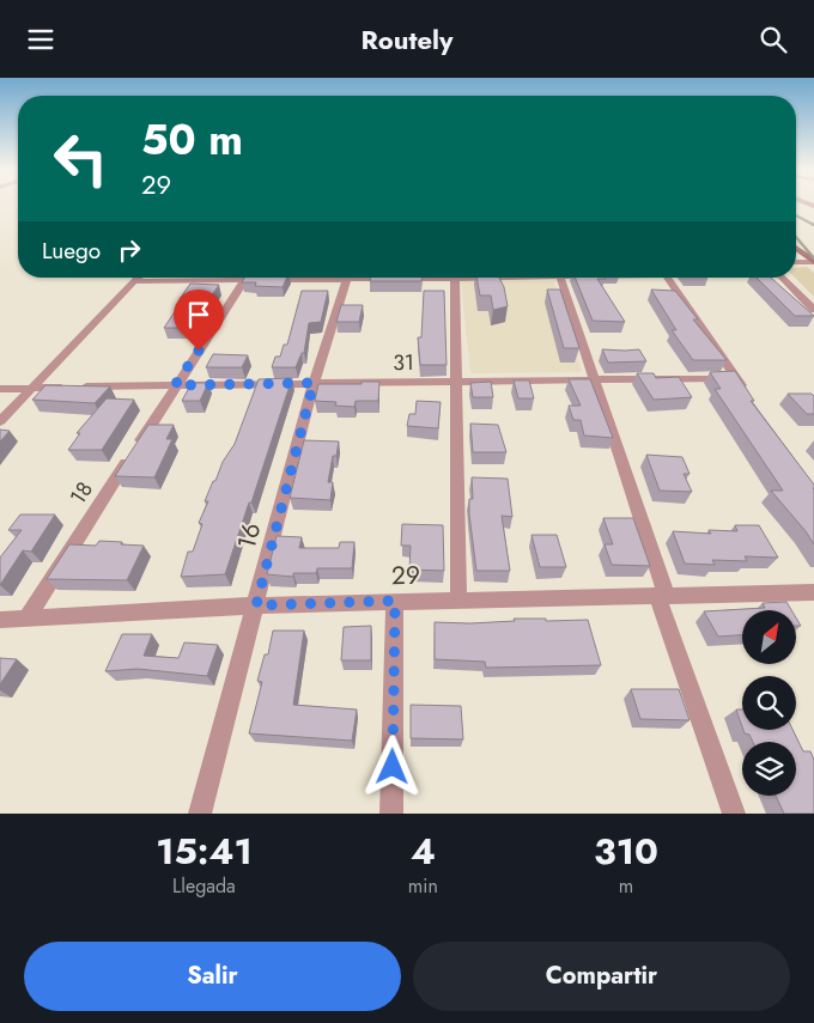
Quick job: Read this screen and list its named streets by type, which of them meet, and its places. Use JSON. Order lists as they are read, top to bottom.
{
  "streets": {
    "street": [
      "31",
      "18",
      "16",
      "29"
    ]
  },
  "crossings": [
    ["31", "18"],
    ["31", "16"],
    ["18", "29"],
    ["16", "29"]
  ],
  "north": "top right",
  "page": {
    "header": "Routely",
    "turn": ["50 m", "29"],
    "then": "Luego",
    "eta": [
      "15:41",
      "Llegada",
      "4",
      "min",
      "310",
      "m"
    ],
    "buttons": ["Salir", "Compartir"]
  }
}
